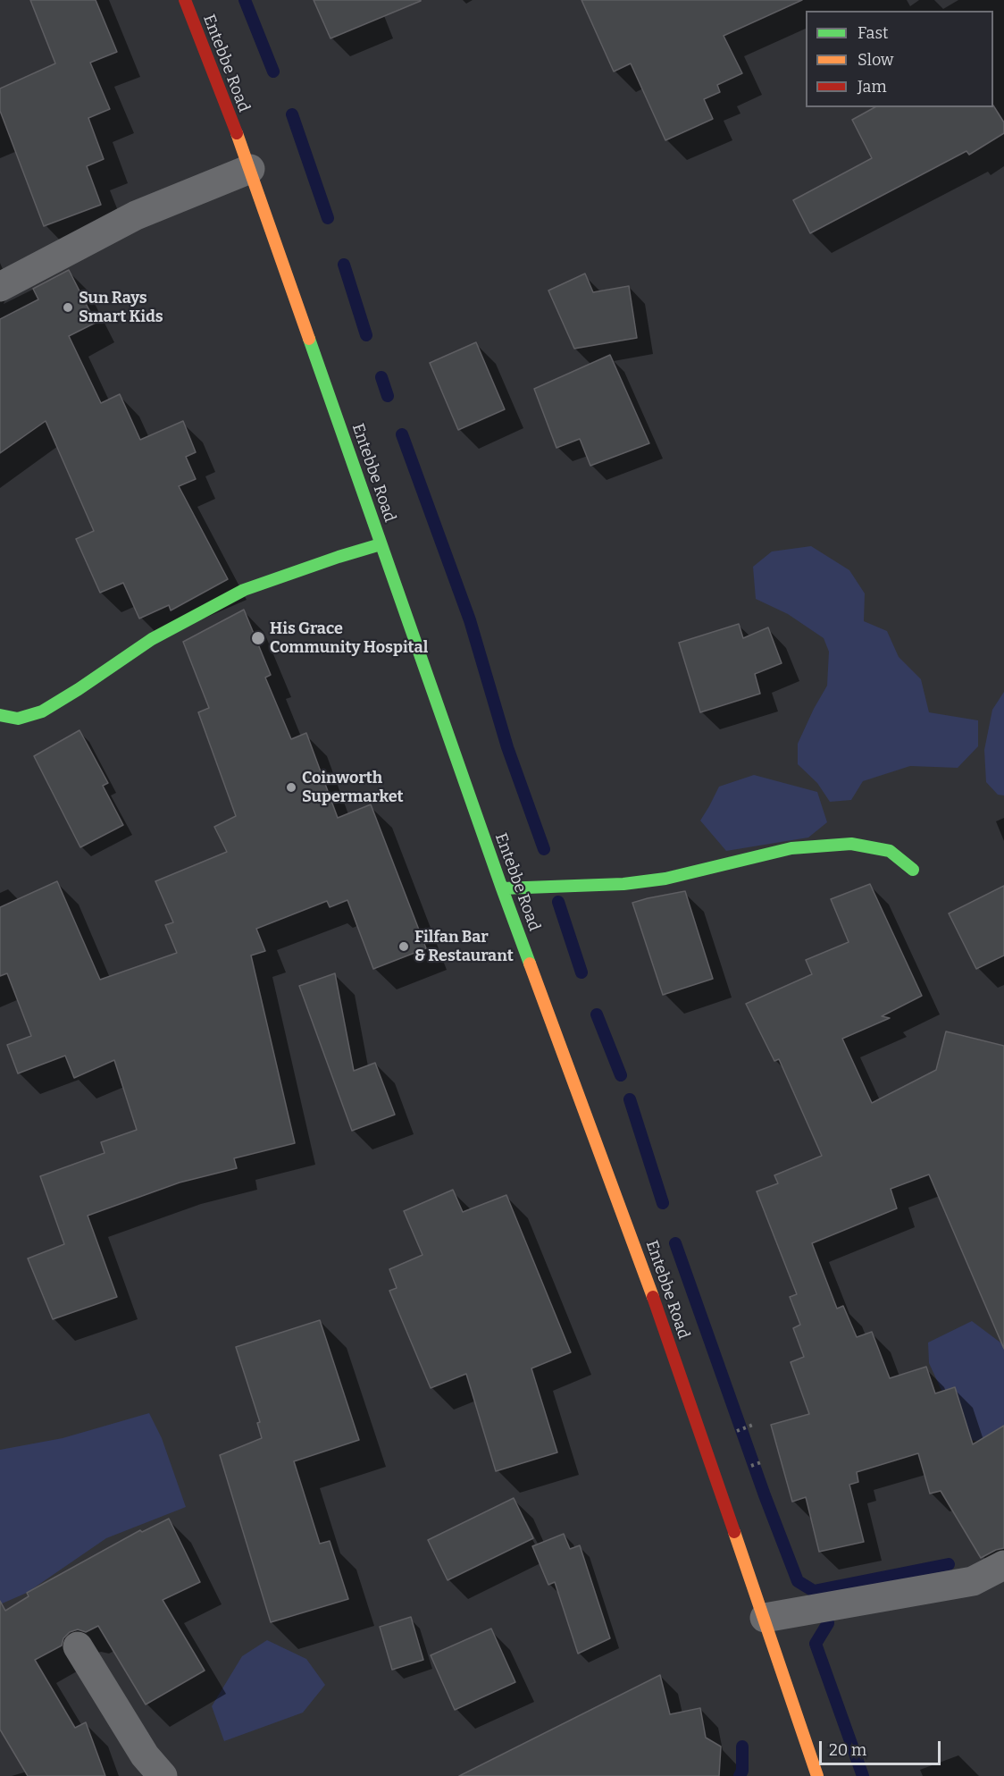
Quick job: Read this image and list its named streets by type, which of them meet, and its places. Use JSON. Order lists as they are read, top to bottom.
{
  "streets": {
    "main road": ["Entebbe Road"]
  },
  "places": [
    "Sun Rays Smart Kids",
    "His Grace Community Hospital",
    "Coinworth Supermarket",
    "Filfan Bar & Restaurant"
  ],
  "legend": ["Fast", "Slow", "Jam"],
  "scale_bar": "20 m"
}
